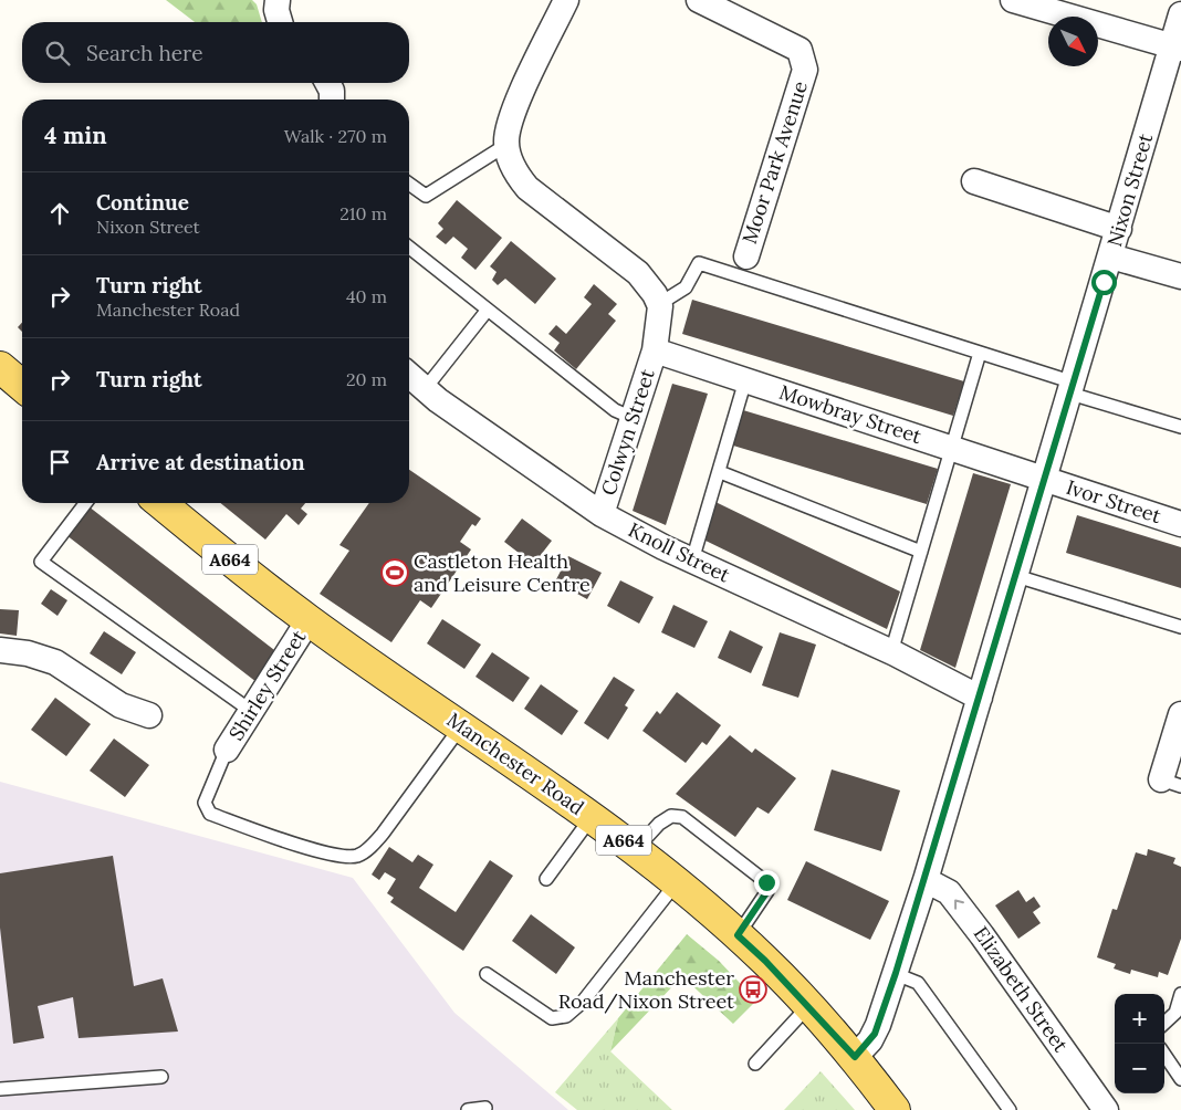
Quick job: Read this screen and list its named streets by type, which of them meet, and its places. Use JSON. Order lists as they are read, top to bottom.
{
  "streets": {
    "main road": ["A664", "Manchester Road"],
    "street": [
      "Moor Park Avenue",
      "Nixon Street",
      "Mowbray Street",
      "Colwyn Street",
      "Ivor Street",
      "Knoll Street",
      "Shirley Street",
      "Elizabeth Street"
    ]
  },
  "crossings": [
    ["Nixon Street", "Mowbray Street"],
    ["Nixon Street", "Ivor Street"],
    ["Nixon Street", "Knoll Street"],
    ["Nixon Street", "Manchester Road"],
    ["Nixon Street", "Elizabeth Street"],
    ["Mowbray Street", "Colwyn Street"],
    ["Mowbray Street", "Ivor Street"],
    ["Colwyn Street", "Knoll Street"],
    ["Shirley Street", "Manchester Road"]
  ],
  "one_way": ["Elizabeth Street"],
  "places": {
    "sports": ["Castleton Health and Leisure Centre"],
    "bus stop": ["Manchester Road/Nixon Street"]
  },
  "north": "bottom right",
  "page": {
    "search": "Search here",
    "heading": ["4 min", "Walk · 270 m"],
    "list": [
      ["Continue", "Nixon Street", "210 m"],
      ["Turn right", "Manchester Road", "40 m"],
      ["Turn right", "20 m"],
      "Arrive at destination"
    ],
    "map_buttons": ["+", "−"]
  }
}
